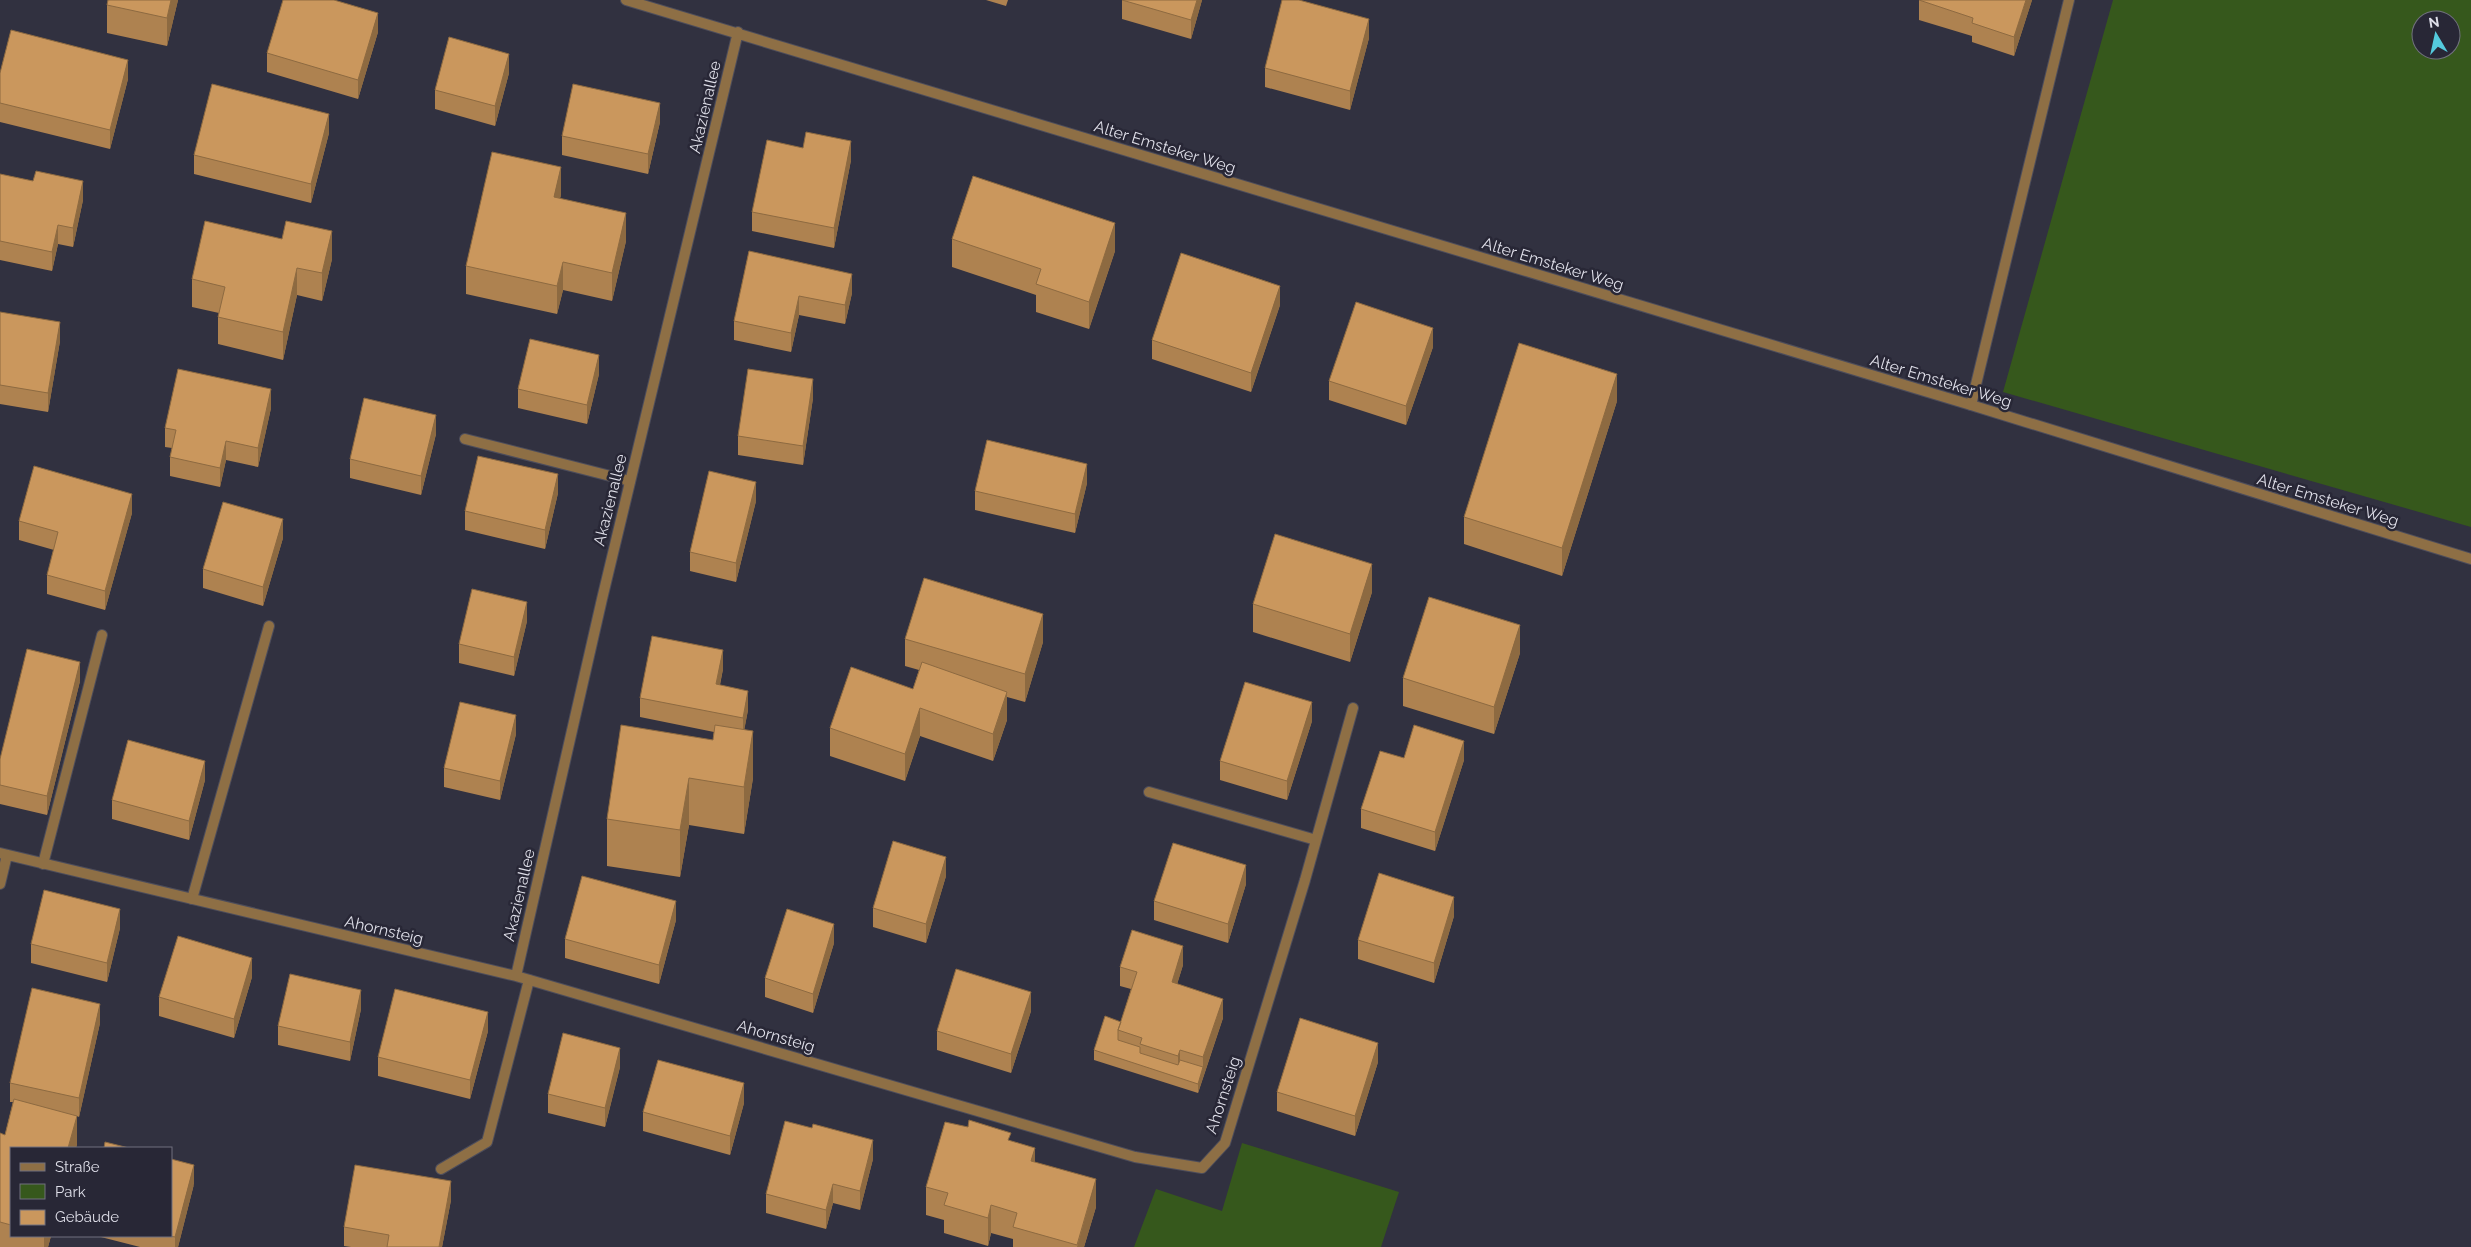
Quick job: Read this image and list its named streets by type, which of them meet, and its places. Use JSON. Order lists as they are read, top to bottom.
{
  "streets": {
    "street": ["Akazienallee", "Alter Emsteker Weg", "Ahornsteig"]
  },
  "crossings": [
    ["Akazienallee", "Alter Emsteker Weg"],
    ["Akazienallee", "Ahornsteig"]
  ],
  "legend": ["Straße", "Park", "Gebäude"],
  "north": "top"
}
